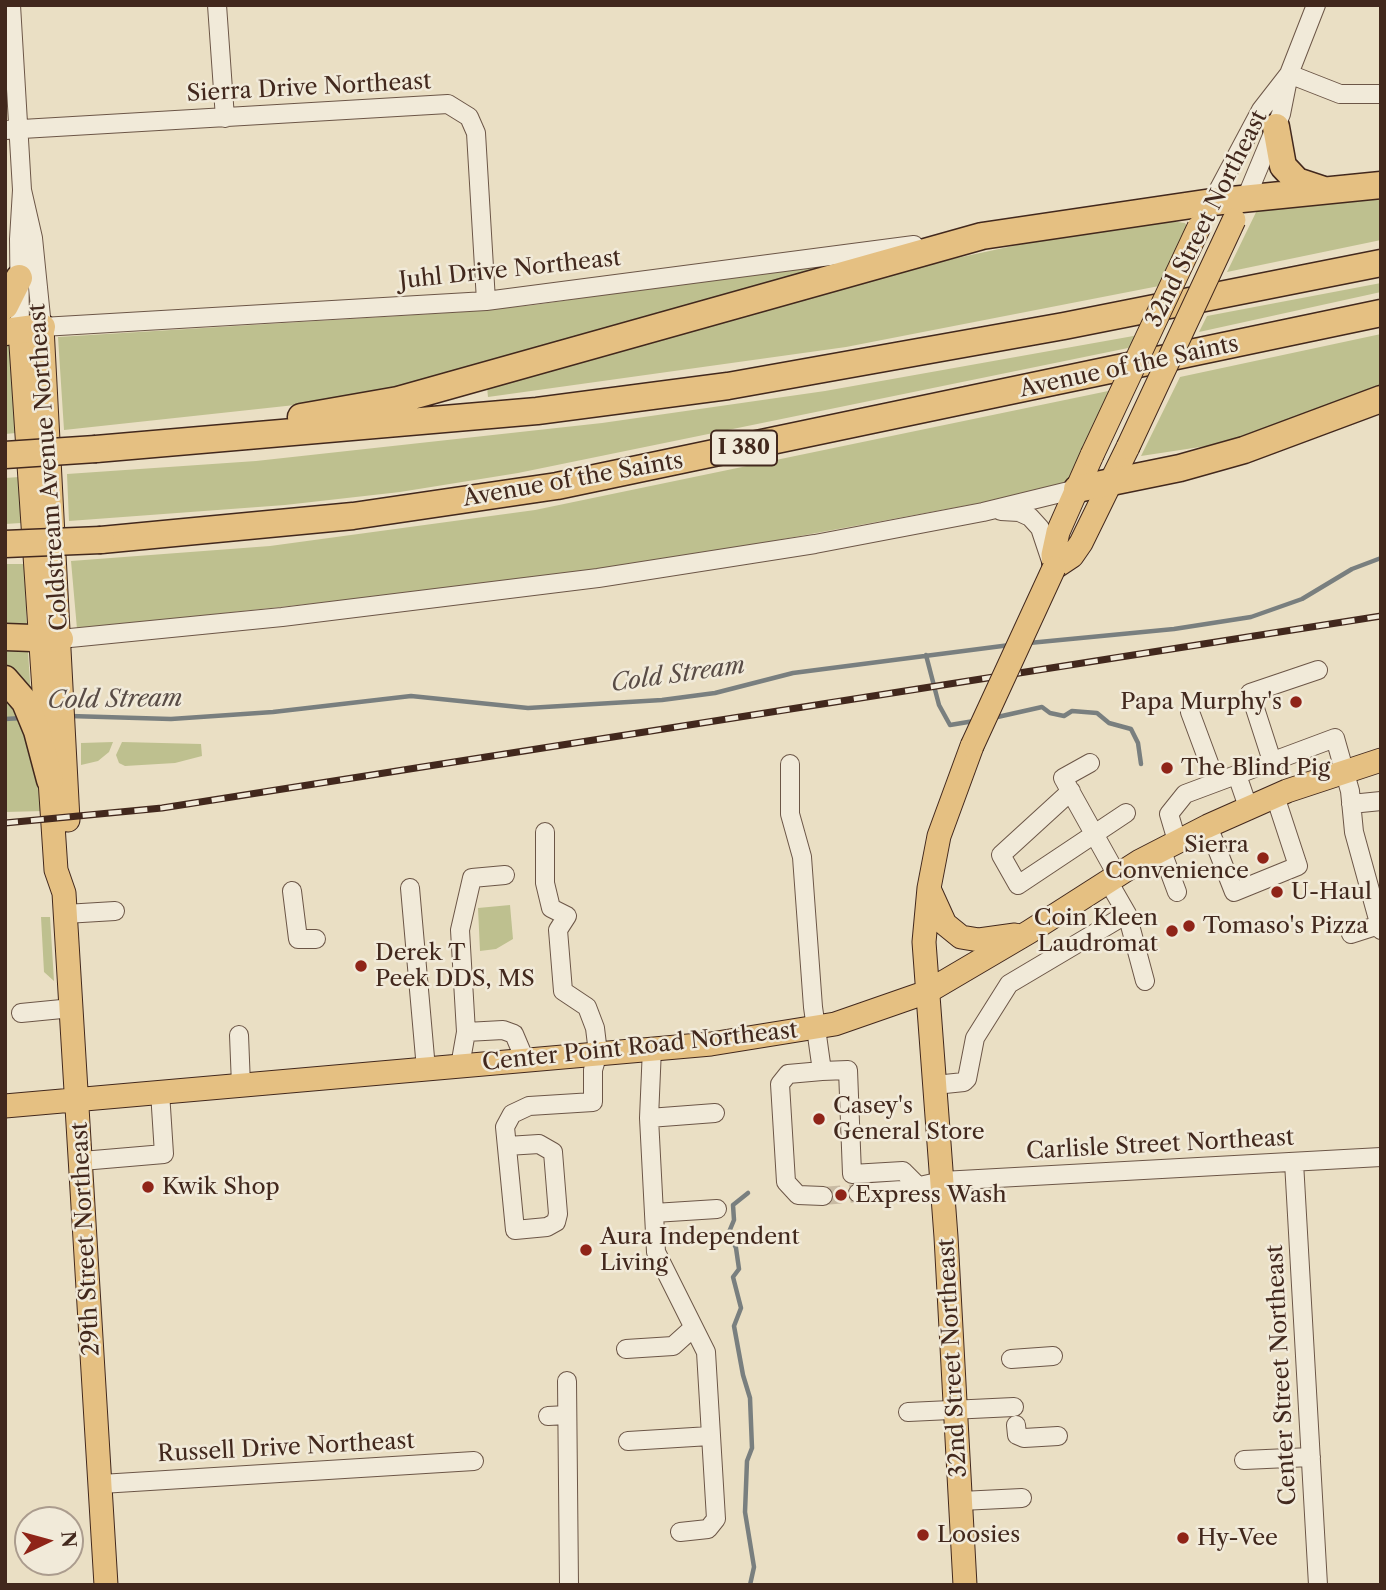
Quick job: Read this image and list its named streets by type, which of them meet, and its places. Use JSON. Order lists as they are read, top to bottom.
{
  "streets": {
    "highway": ["Avenue of the Saints", "I 380"],
    "main road": [
      "32nd Street Northeast",
      "Coldstream Avenue Northeast",
      "Center Point Road Northeast",
      "29th Street Northeast"
    ],
    "street": [
      "Sierra Drive Northeast",
      "Juhl Drive Northeast",
      "Carlisle Street Northeast",
      "Center Street Northeast",
      "Russell Drive Northeast"
    ]
  },
  "crossings": [
    ["Sierra Drive Northeast", "Juhl Drive Northeast"],
    ["Sierra Drive Northeast", "Coldstream Avenue Northeast"],
    ["32nd Street Northeast", "Center Point Road Northeast"],
    ["32nd Street Northeast", "Carlisle Street Northeast"],
    ["Juhl Drive Northeast", "Coldstream Avenue Northeast"],
    ["Coldstream Avenue Northeast", "29th Street Northeast"],
    ["Center Point Road Northeast", "29th Street Northeast"],
    ["Carlisle Street Northeast", "Center Street Northeast"],
    ["29th Street Northeast", "Russell Drive Northeast"]
  ],
  "water": ["Cold Stream"],
  "places": [
    "Papa Murphy's",
    "The Blind Pig",
    "Sierra Convenience",
    "U-Haul",
    "Tomaso's Pizza",
    "Coin Kleen Laudromat",
    "Derek T Peek DDS, MS",
    "Casey's General Store",
    "Kwik Shop",
    "Express Wash",
    "Aura Independent Living",
    "Loosies",
    "Hy-Vee"
  ],
  "north": "right"
}
